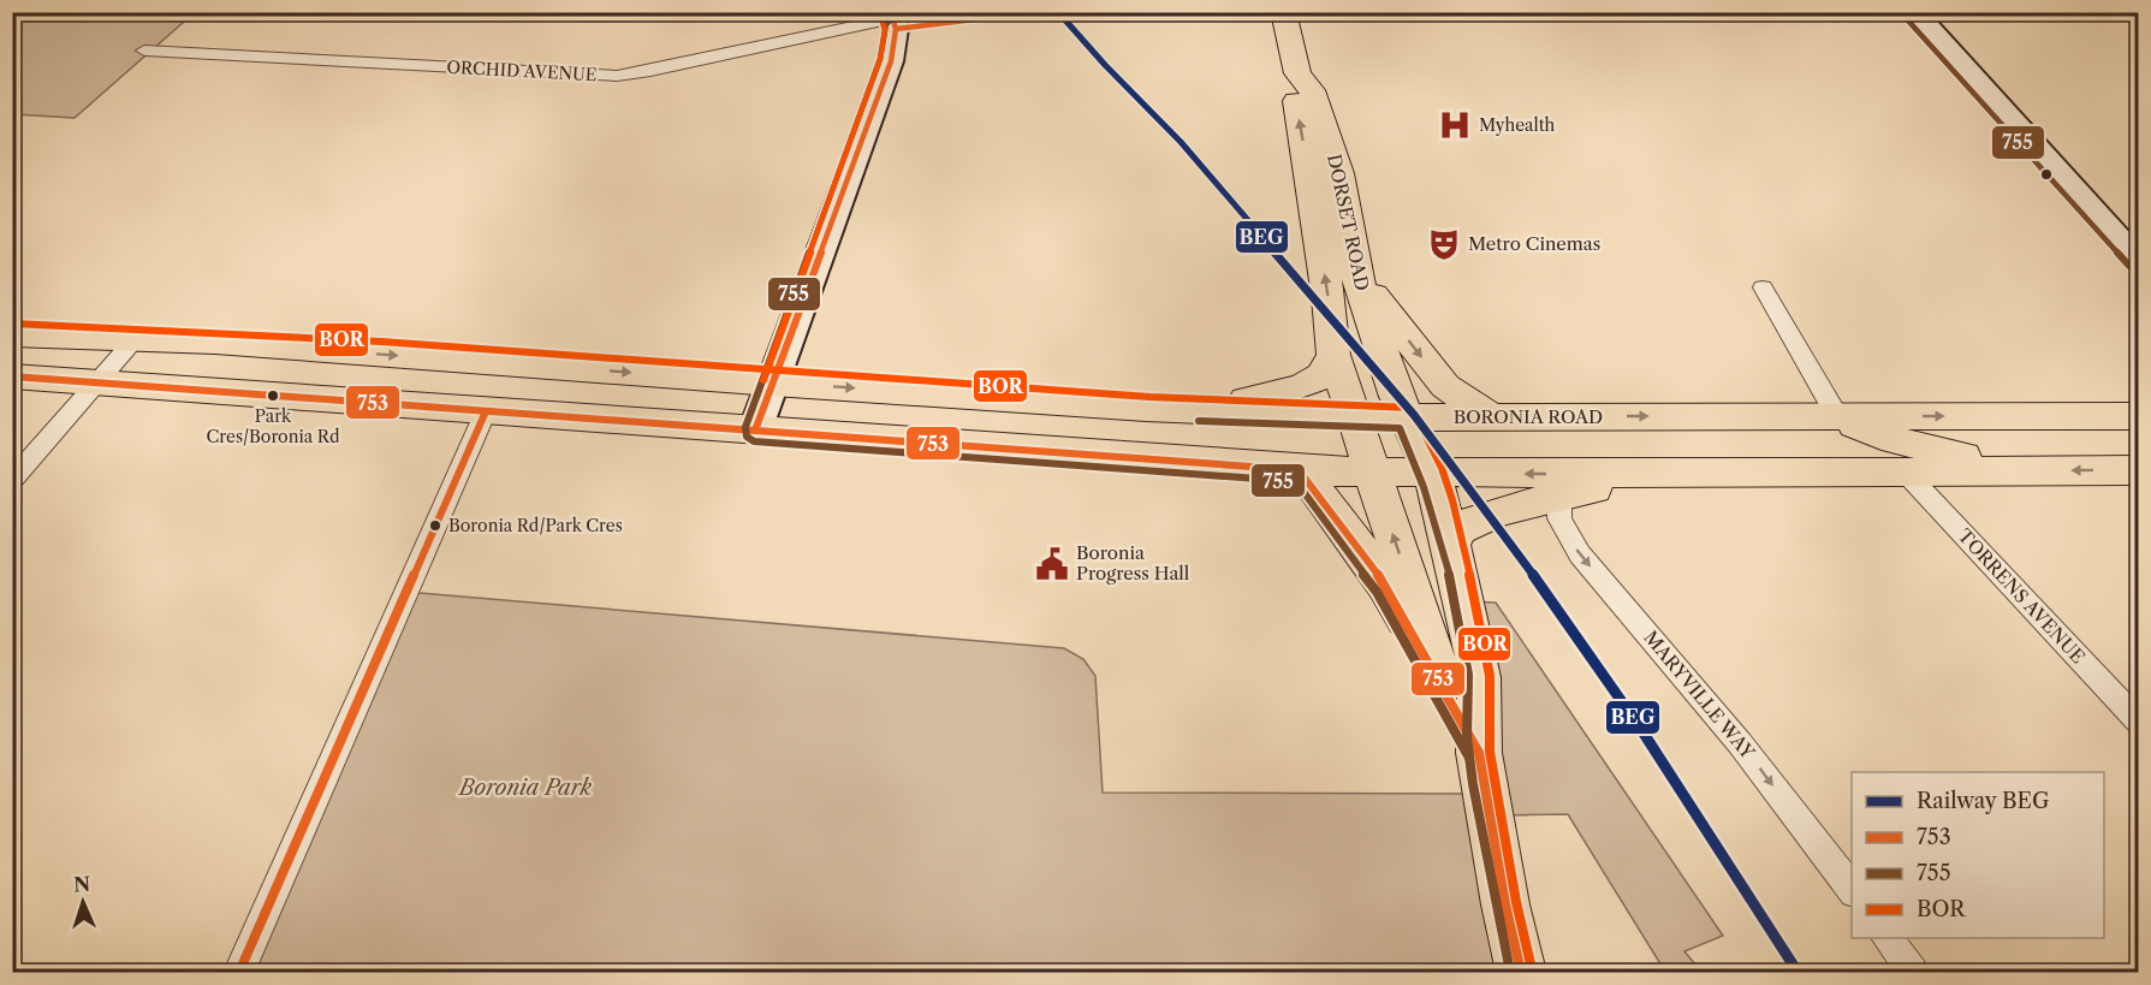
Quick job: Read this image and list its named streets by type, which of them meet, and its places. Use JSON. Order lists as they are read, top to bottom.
{
  "streets": {
    "main road": ["DORSET ROAD", "BORONIA ROAD"],
    "street": ["ORCHID AVENUE", "TORRENS AVENUE", "MARYVILLE WAY"]
  },
  "crossings": [
    ["DORSET ROAD", "BORONIA ROAD"]
  ],
  "one_way": ["MARYVILLE WAY"],
  "parks": ["Boronia Park"],
  "places": {
    "hospital": ["Myhealth"],
    "theatre": ["Metro Cinemas"],
    "other": ["Park Cres/Boronia Rd", "Boronia Rd/Park Cres"],
    "public building": ["Boronia Progress Hall"]
  },
  "lines": [
    "rail line BEG",
    "transit line 753",
    "transit line 755",
    "transit line BOR"
  ],
  "legend": [
    "Railway BEG",
    "753",
    "755",
    "BOR"
  ],
  "north": "top"
}
